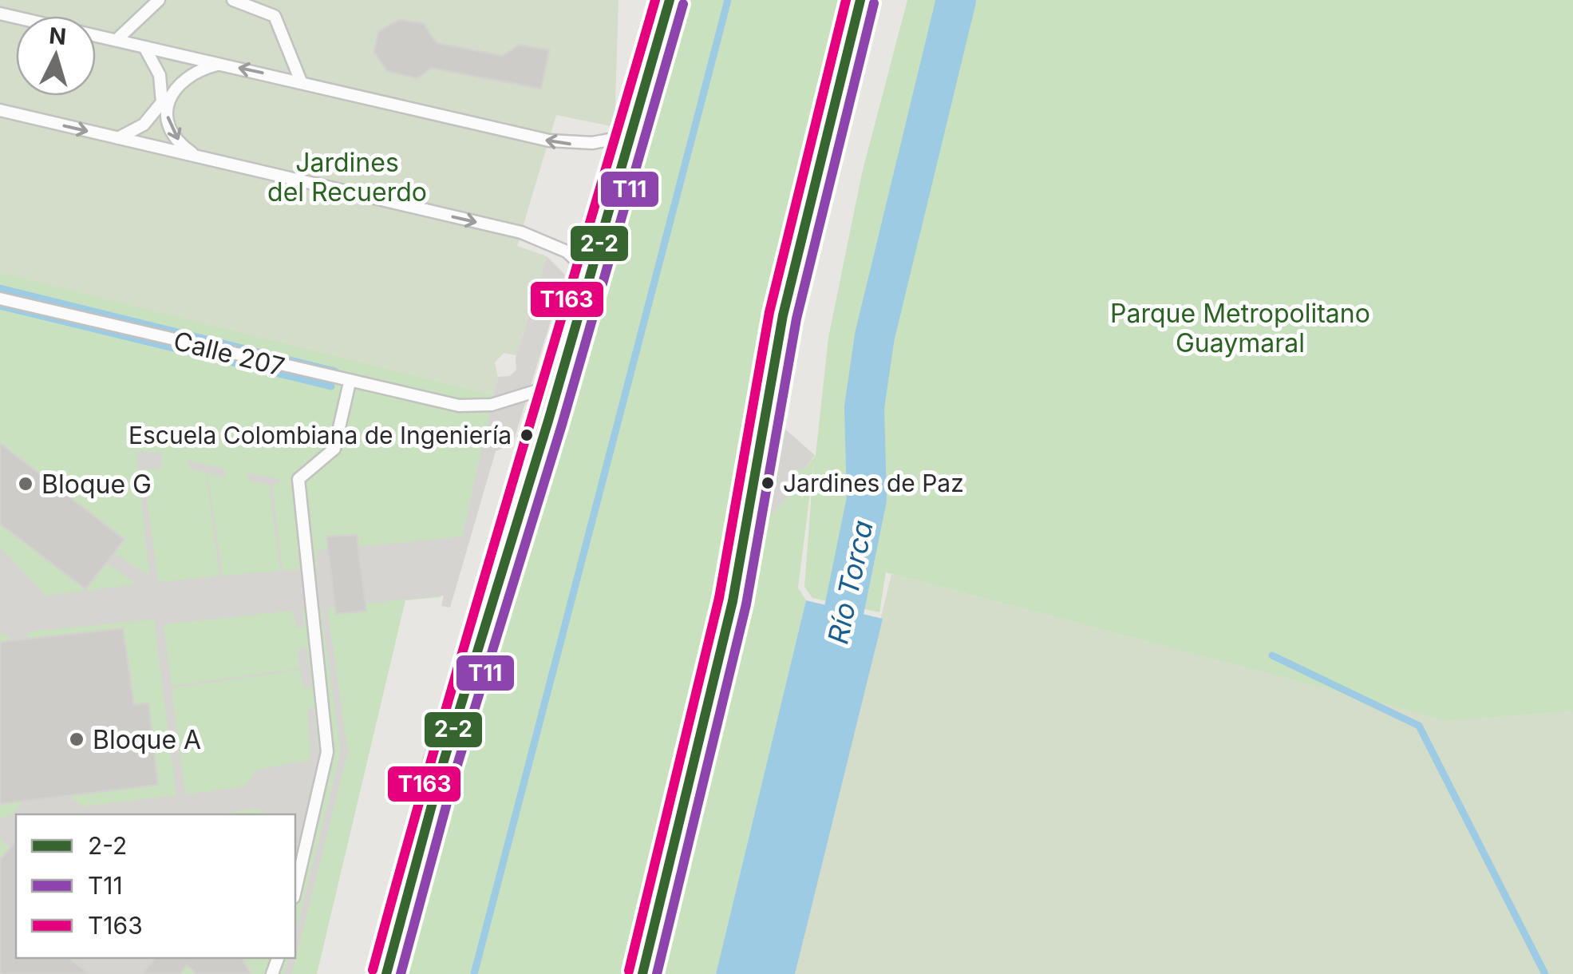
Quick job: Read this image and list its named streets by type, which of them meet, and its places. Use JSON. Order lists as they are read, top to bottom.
{
  "streets": {
    "lane": ["Calle 207"]
  },
  "water": ["Río Torca"],
  "parks": ["Jardines del Recuerdo", "Parque Metropolitano Guaymaral"],
  "places": [
    "Escuela Colombiana de Ingeniería",
    "Jardines de Paz",
    "Bloque G",
    "Bloque A"
  ],
  "lines": ["transit line 2-2", "transit line T163", "transit line T11"],
  "legend": ["2-2", "T11", "T163"],
  "north": "top"
}
